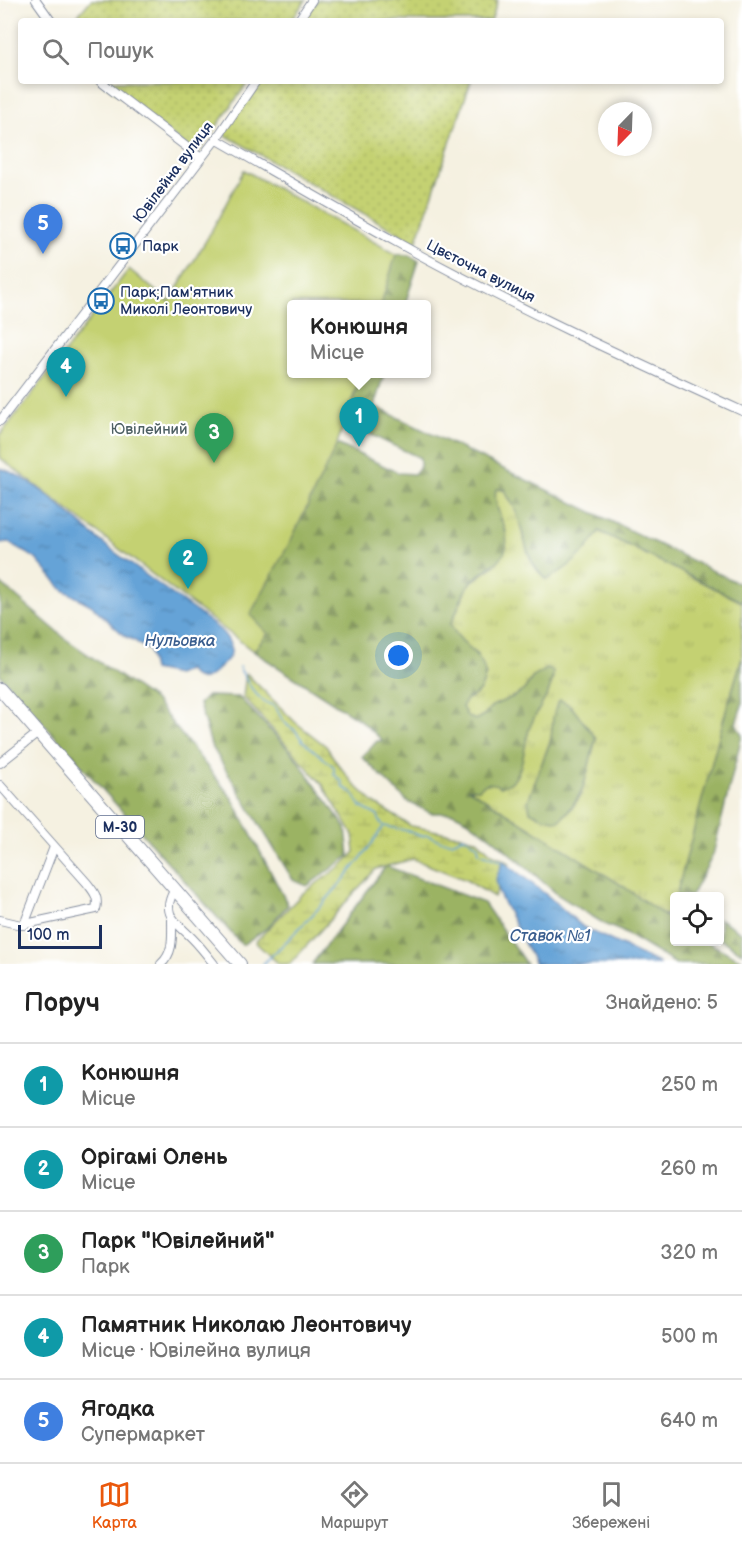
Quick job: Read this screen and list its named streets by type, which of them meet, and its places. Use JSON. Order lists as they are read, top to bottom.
{
  "streets": {
    "highway": ["М-30"],
    "street": ["Ювілейна вулиця", "Цвєточна вулиця"]
  },
  "crossings": [
    ["Ювілейна вулиця", "Цвєточна вулиця"]
  ],
  "water": ["Нульовка", "Ставок №1"],
  "parks": ["Ювілейний"],
  "places": {
    "bus stop": ["Парк", "Парк;Пам'ятник Миколі Леонтовичу"]
  },
  "scale_bar": "100 m",
  "north": "bottom left",
  "page": {
    "search": "Пошук",
    "pins": [
      "5",
      "4",
      "1",
      "3",
      "2"
    ],
    "popup": ["Конюшня", "Місце"],
    "scale": "100 m",
    "heading": ["Поруч", "Знайдено: 5"],
    "list": [
      {
        "mark": "1",
        "name": "Конюшня",
        "note": "Місце",
        "value": "250 m"
      },
      {
        "mark": "2",
        "name": "Орігамі Олень",
        "note": "Місце",
        "value": "260 m"
      },
      {
        "mark": "3",
        "name": "Парк \"Ювілейний\"",
        "note": "Парк",
        "value": "320 m"
      },
      {
        "mark": "4",
        "name": "Памятник Николаю Леонтовичу",
        "note": "Місце · Ювілейна вулиця",
        "value": "500 m"
      },
      {
        "mark": "5",
        "name": "Ягодка",
        "note": "Супермаркет",
        "value": "640 m"
      }
    ],
    "nav": ["Карта", "Маршрут", "Збережені"]
  }
}
